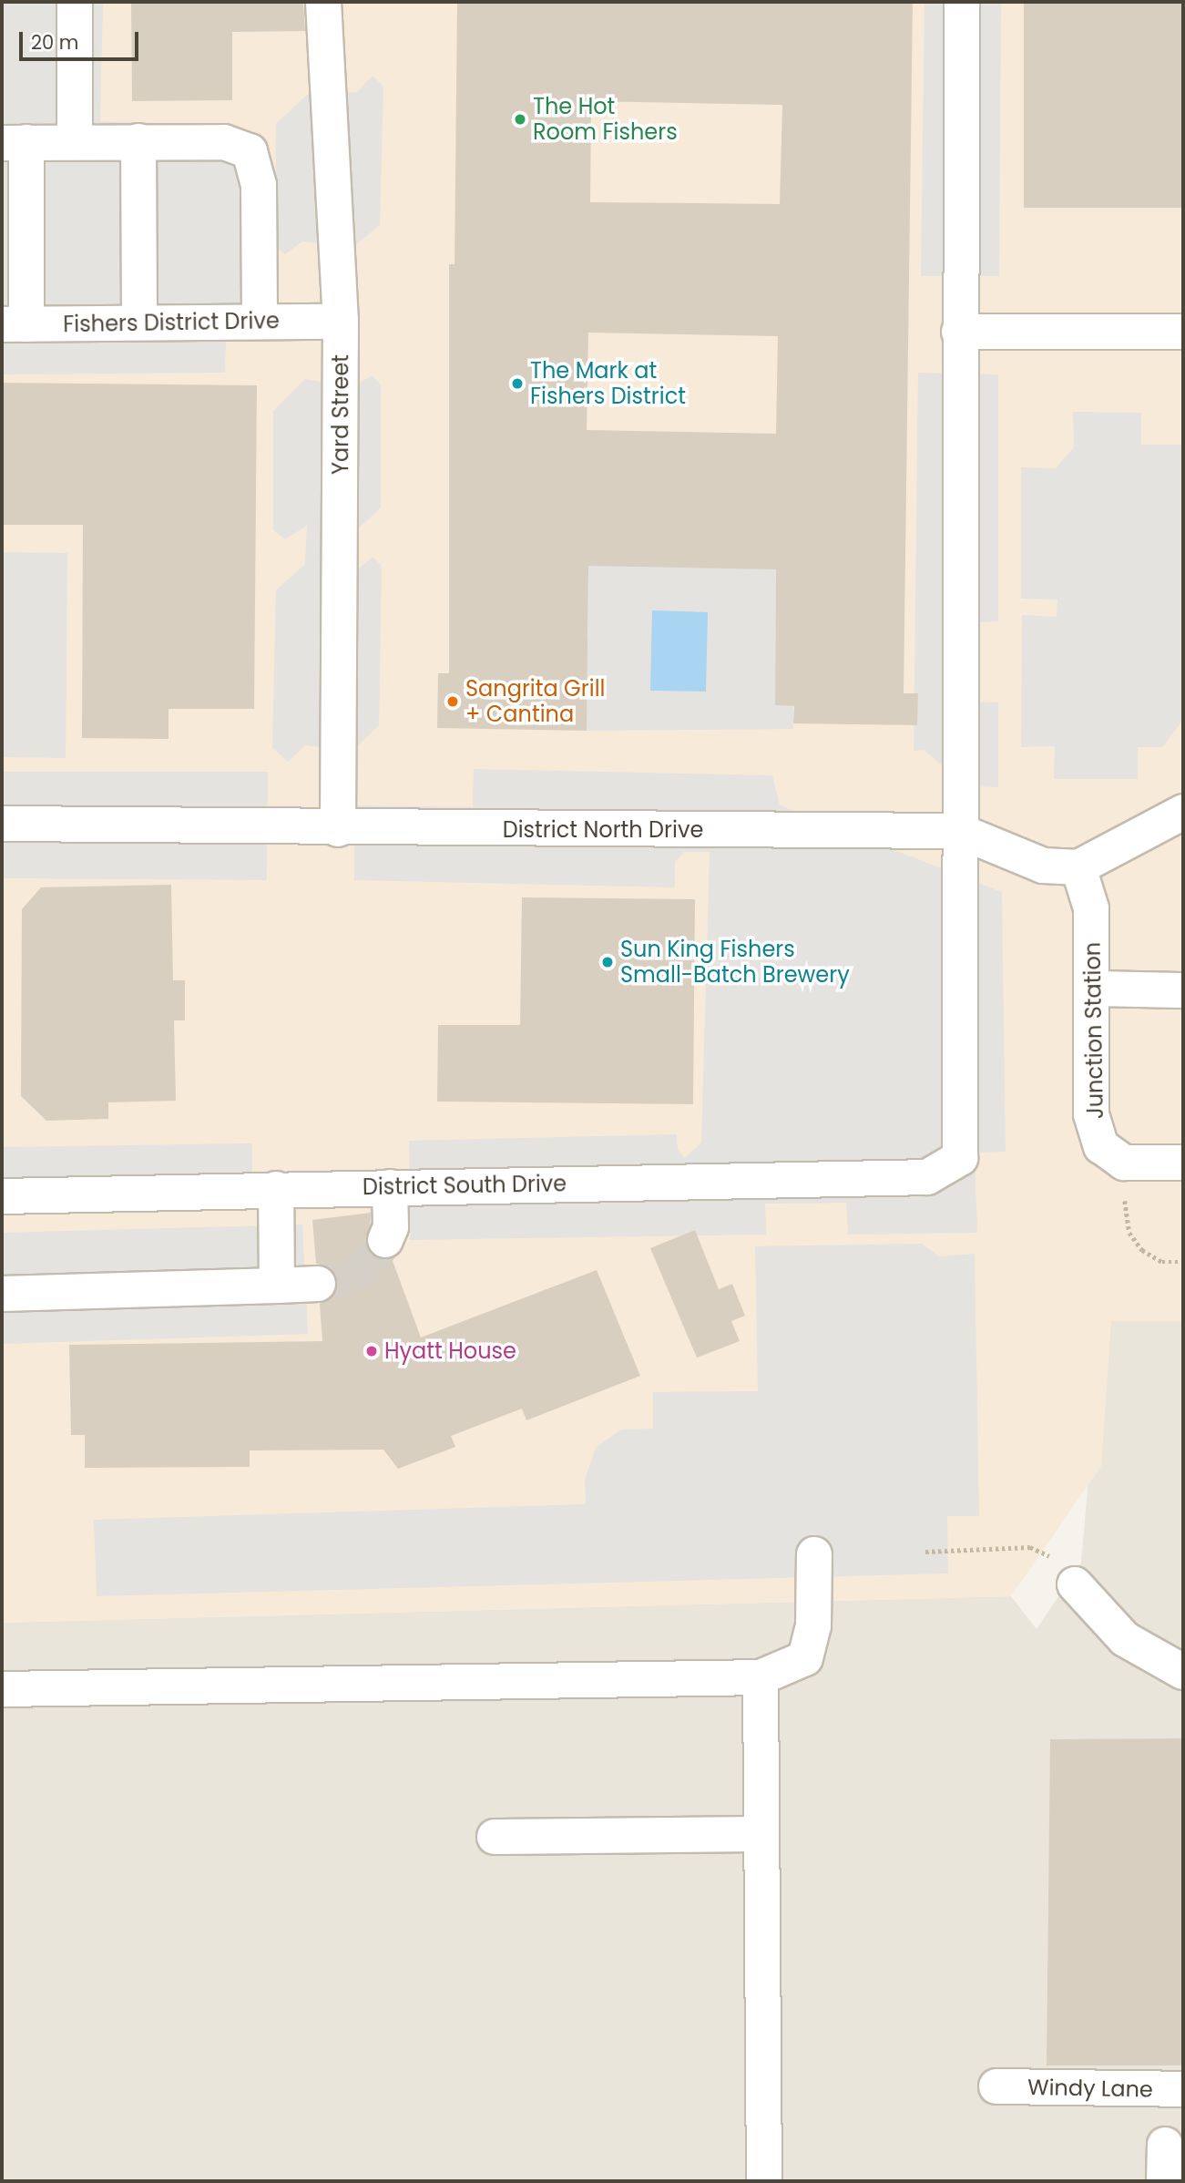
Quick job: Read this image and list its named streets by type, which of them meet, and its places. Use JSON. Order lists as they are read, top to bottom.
{
  "streets": {
    "street": [
      "Fishers District Drive",
      "Yard Street",
      "District North Drive",
      "Junction Station",
      "District South Drive",
      "Windy Lane"
    ]
  },
  "crossings": [
    ["Fishers District Drive", "Yard Street"],
    ["Yard Street", "District North Drive"],
    ["District North Drive", "Junction Station"],
    ["District North Drive", "District South Drive"]
  ],
  "places": [
    "The Hot Room Fishers",
    "The Mark at Fishers District",
    "Sangrita Grill + Cantina",
    "Sun King Fishers Small-Batch Brewery",
    "Hyatt House"
  ],
  "scale_bar": "20 m"
}
